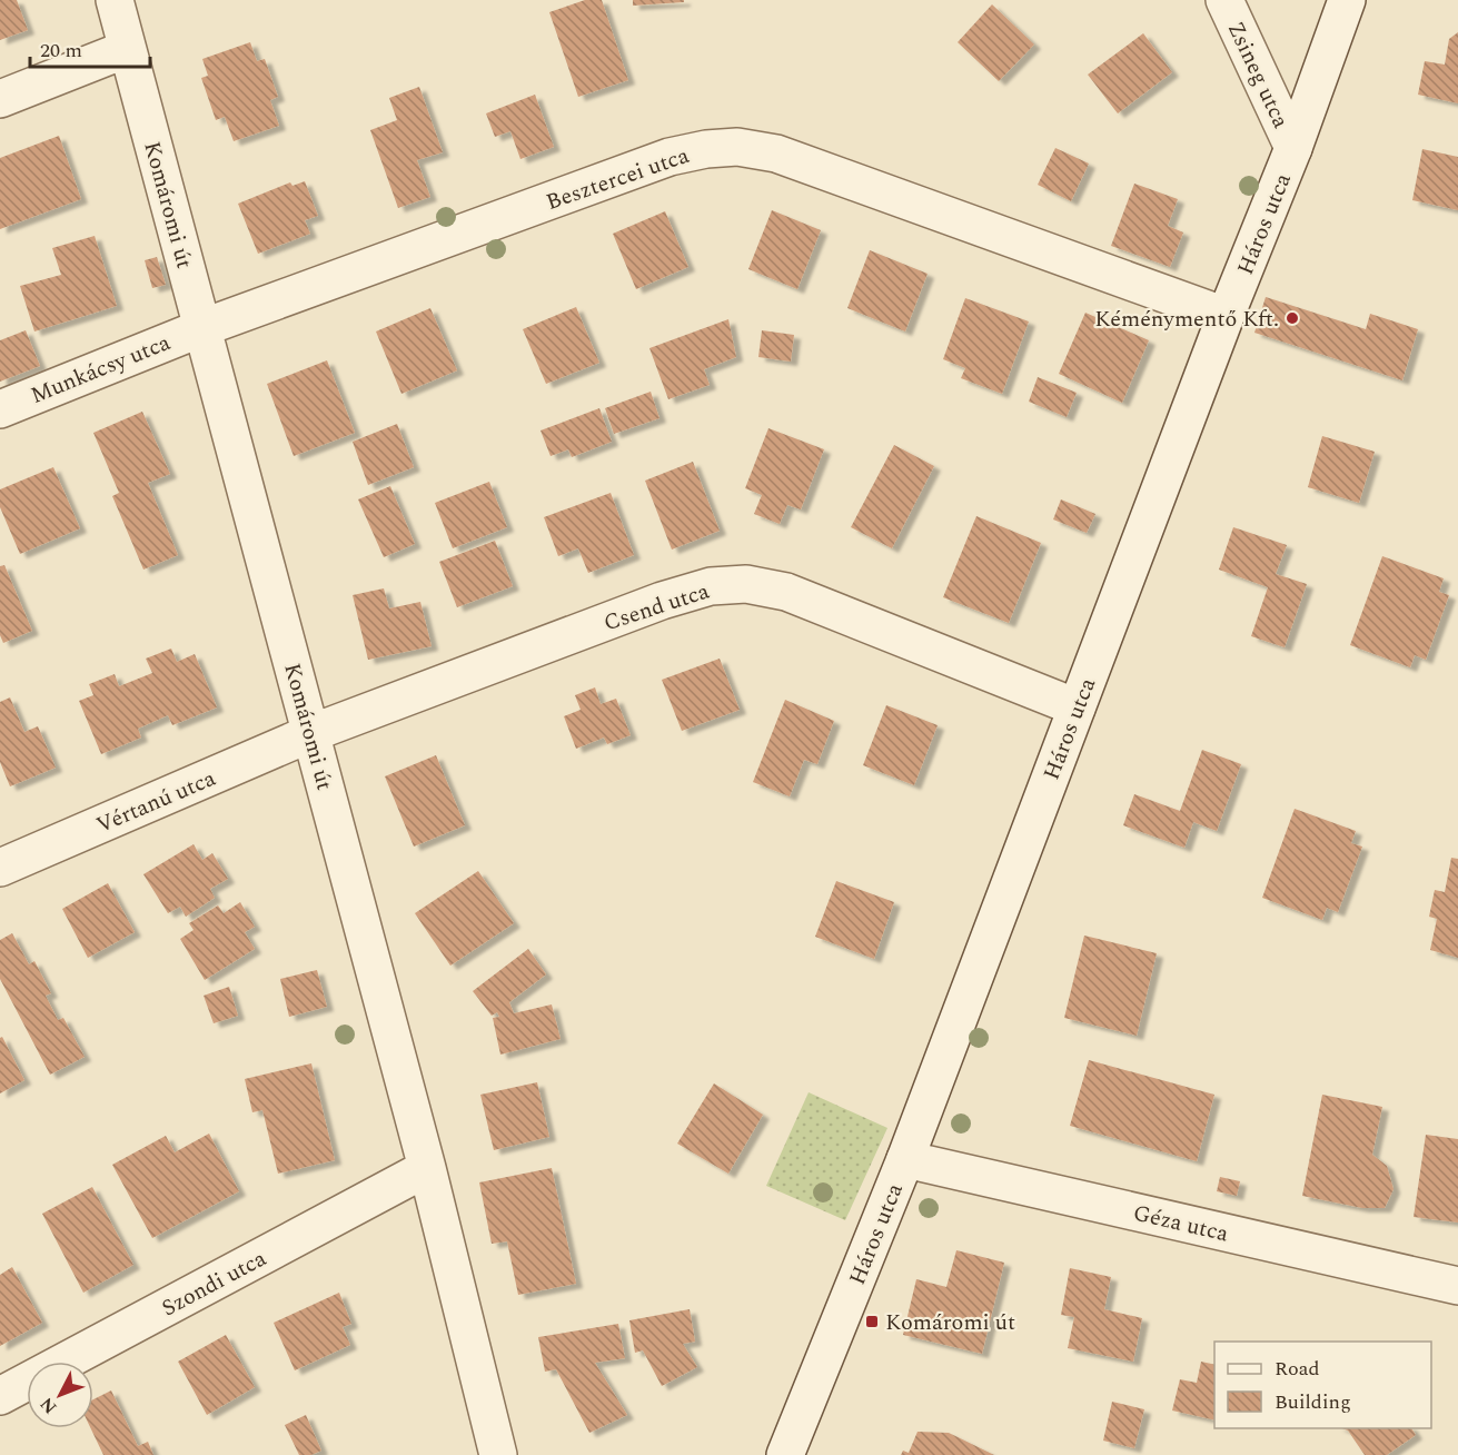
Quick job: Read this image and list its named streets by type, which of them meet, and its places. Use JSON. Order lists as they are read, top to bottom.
{
  "streets": {
    "street": [
      "Zsineg utca",
      "Besztercei utca",
      "Komáromi út",
      "Háros utca",
      "Munkácsy utca",
      "Csend utca",
      "Vértanú utca",
      "Géza utca",
      "Szondi utca"
    ]
  },
  "crossings": [
    ["Zsineg utca", "Háros utca"],
    ["Besztercei utca", "Komáromi út"],
    ["Besztercei utca", "Háros utca"],
    ["Besztercei utca", "Munkácsy utca"],
    ["Komáromi út", "Munkácsy utca"],
    ["Komáromi út", "Csend utca"],
    ["Komáromi út", "Vértanú utca"],
    ["Komáromi út", "Szondi utca"],
    ["Háros utca", "Csend utca"],
    ["Háros utca", "Géza utca"],
    ["Csend utca", "Vértanú utca"]
  ],
  "places": {
    "other": ["Kéménymentő Kft."],
    "transit": ["Komáromi út"]
  },
  "legend": ["Road", "Building"],
  "scale_bar": "20 m",
  "north": "bottom left"
}
